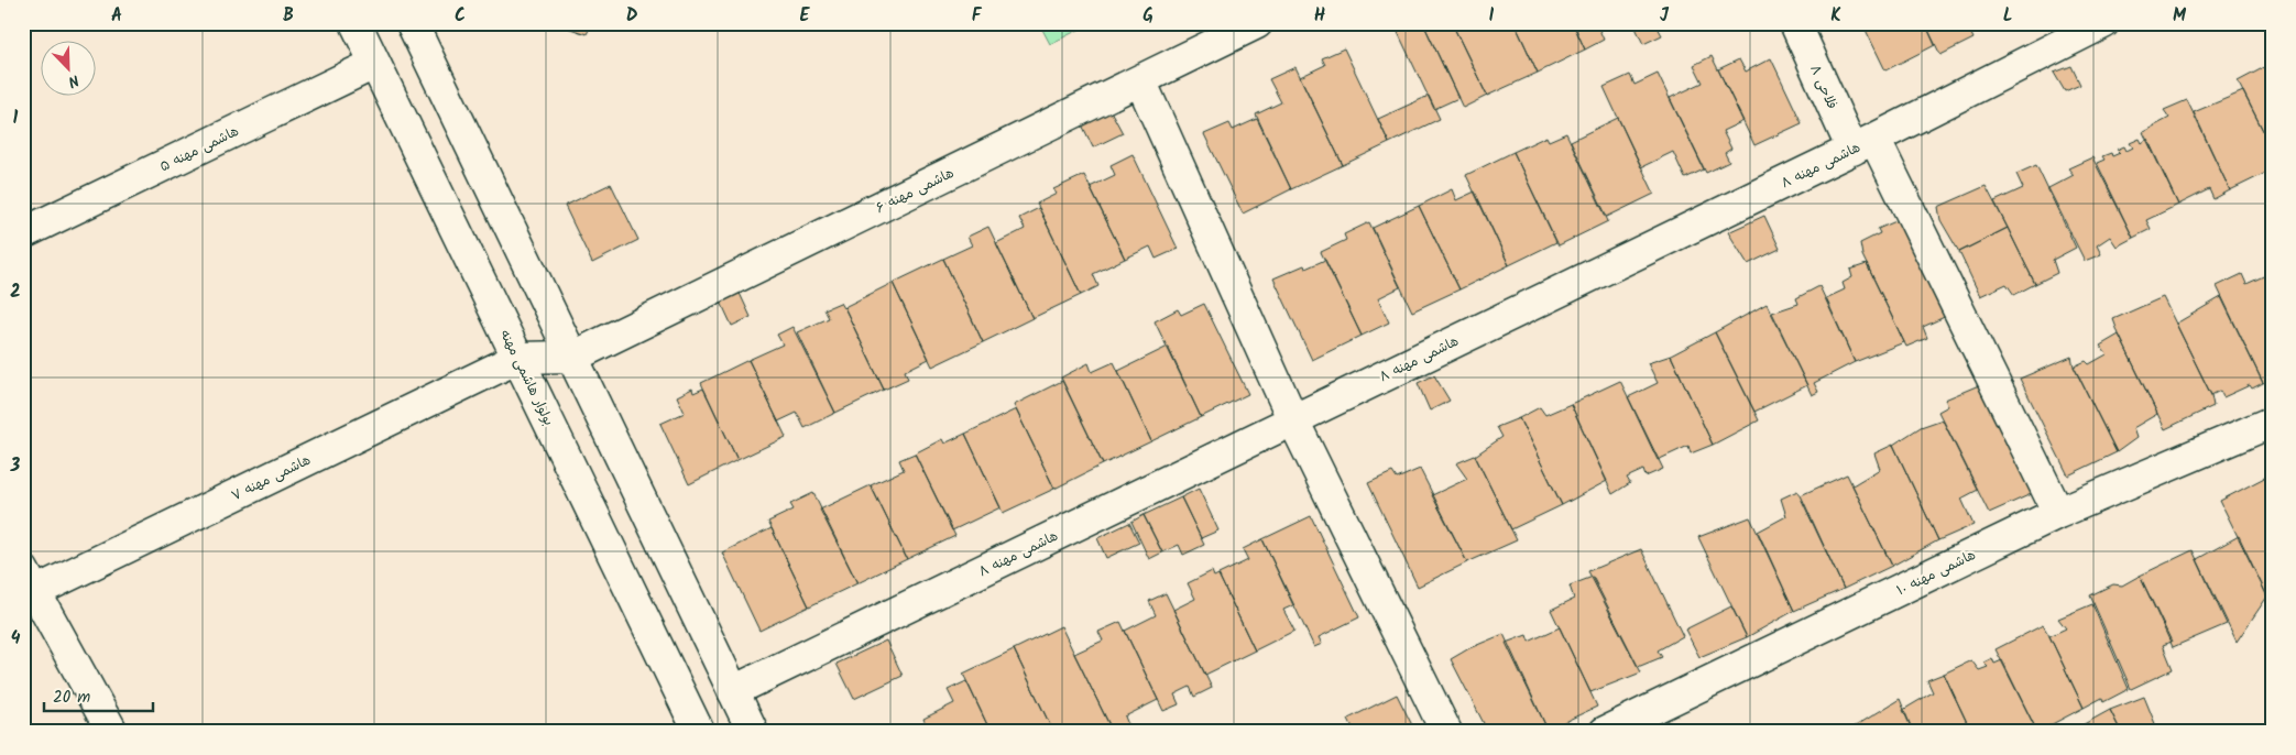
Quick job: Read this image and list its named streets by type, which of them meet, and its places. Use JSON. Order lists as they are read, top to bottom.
{
  "streets": {
    "street": [
      "فلاحی ۸",
      "هاشمی مهنه ۵",
      "هاشمی مهنه ۸",
      "هاشمی مهنه ۶",
      "بولوار هاشمی مهنه",
      "هاشمی مهنه ۷",
      "هاشمی مهنه ۱۰"
    ]
  },
  "crossings": [
    ["فلاحی ۸", "هاشمی مهنه ۸"],
    ["فلاحی ۸", "هاشمی مهنه ۱۰"],
    ["هاشمی مهنه ۵", "بولوار هاشمی مهنه"],
    ["بولوار هاشمی مهنه", "هاشمی مهنه ۷"]
  ],
  "scale_bar": "20 m",
  "north": "bottom right",
  "grid": {
    "columns": [
      "A",
      "B",
      "C",
      "D",
      "E",
      "F",
      "G",
      "H",
      "I",
      "J",
      "K",
      "L",
      "M"
    ],
    "rows": [
      "1",
      "2",
      "3",
      "4"
    ]
  }
}
